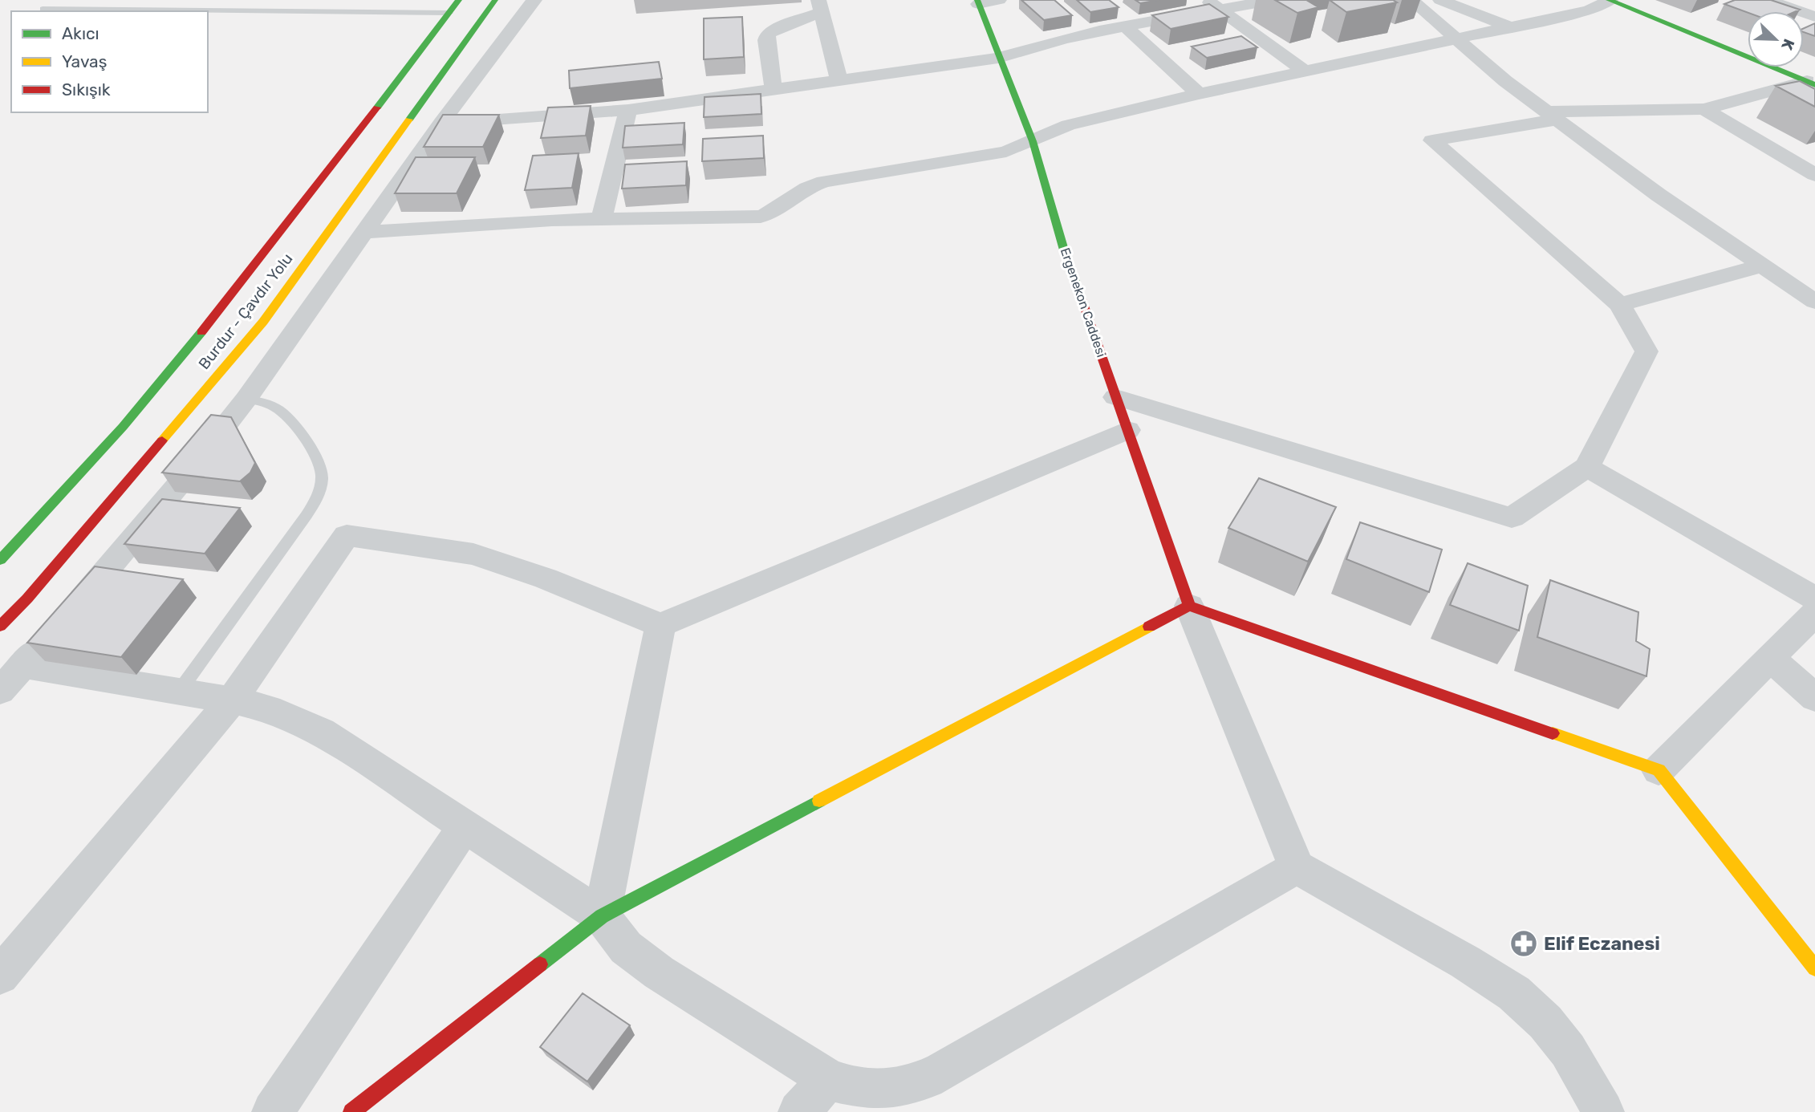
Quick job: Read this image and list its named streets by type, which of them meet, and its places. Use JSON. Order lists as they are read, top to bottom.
{
  "streets": {
    "main road": ["Ergenekon Caddesi", "Burdur - Çavdır Yolu"]
  },
  "places": {
    "pharmacy": ["Elif Eczanesi"]
  },
  "legend": ["Akıcı", "Yavaş", "Sıkışık"],
  "north": "bottom right"
}
